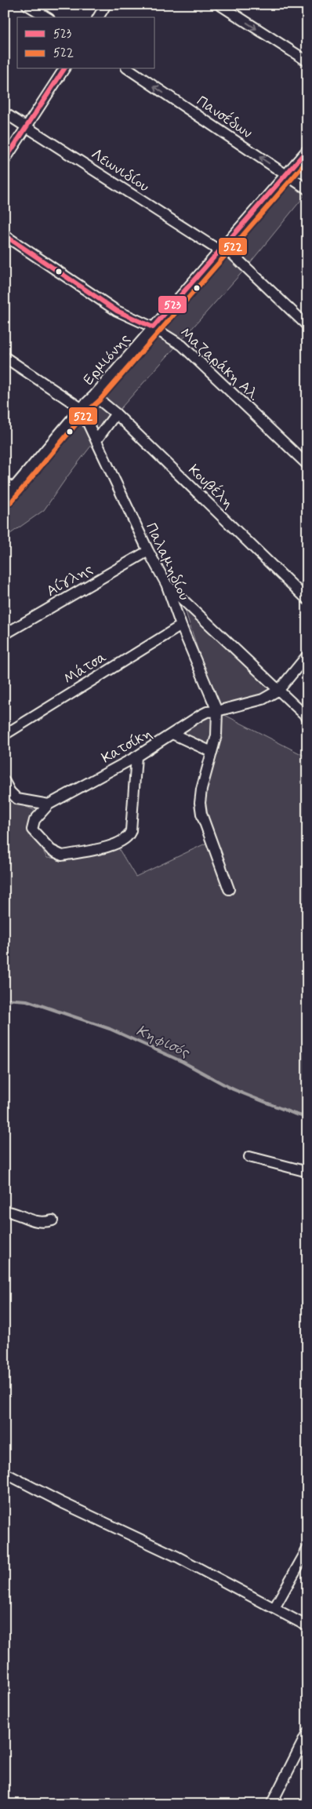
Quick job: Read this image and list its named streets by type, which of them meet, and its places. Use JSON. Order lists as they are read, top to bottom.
{
  "streets": {
    "street": [
      "Πανσέδων",
      "Λεωνιδίου",
      "Ερμιόνης",
      "Μαζαράκη Αλ.",
      "Κουβέλη",
      "Παλαμηδίου",
      "Αίγλης",
      "Μάτσα",
      "Κατσίκη"
    ]
  },
  "crossings": [
    ["Πανσέδων", "Ερμιόνης"],
    ["Λεωνιδίου", "Ερμιόνης"],
    ["Ερμιόνης", "Μαζαράκη Αλ."],
    ["Ερμιόνης", "Κουβέλη"],
    ["Ερμιόνης", "Παλαμηδίου"],
    ["Παλαμηδίου", "Αίγλης"],
    ["Παλαμηδίου", "Μάτσα"],
    ["Παλαμηδίου", "Κατσίκη"]
  ],
  "one_way": ["Πανσέδων"],
  "water": ["Κηφισός"],
  "lines": ["transit line 523", "transit line 522"],
  "legend": ["523", "522"]
}
